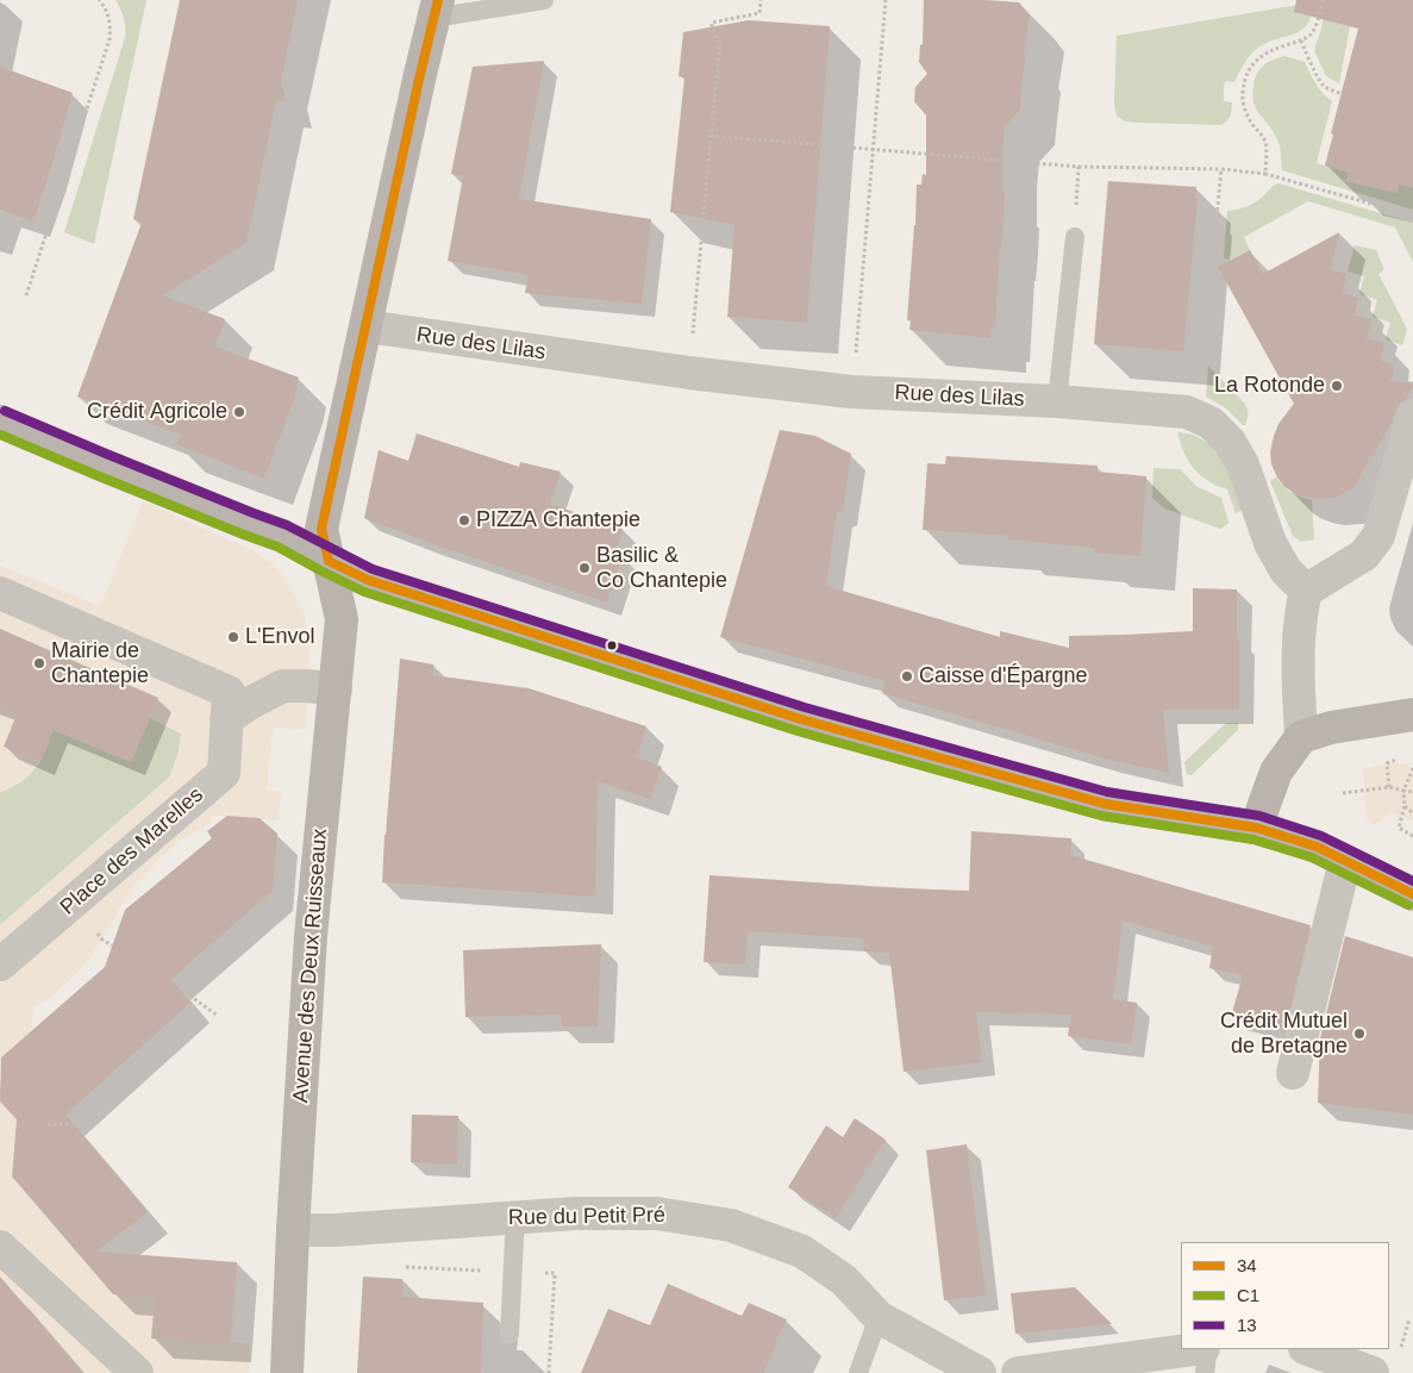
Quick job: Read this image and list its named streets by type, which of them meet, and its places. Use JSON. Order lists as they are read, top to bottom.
{
  "streets": {
    "main road": ["Avenue des Deux Ruisseaux"],
    "street": ["Rue des Lilas", "Place des Marelles", "Rue du Petit Pré"]
  },
  "crossings": [
    ["Rue des Lilas", "Avenue des Deux Ruisseaux"],
    ["Avenue des Deux Ruisseaux", "Rue du Petit Pré"]
  ],
  "places": [
    "La Rotonde",
    "Crédit Agricole",
    "PIZZA Chantepie",
    "Basilic & Co Chantepie",
    "L'Envol",
    "Mairie de Chantepie",
    "Caisse d'Épargne",
    "Crédit Mutuel de Bretagne"
  ],
  "lines": ["transit line 34", "transit line 13", "transit line C1"],
  "legend": ["34", "C1", "13"]
}
